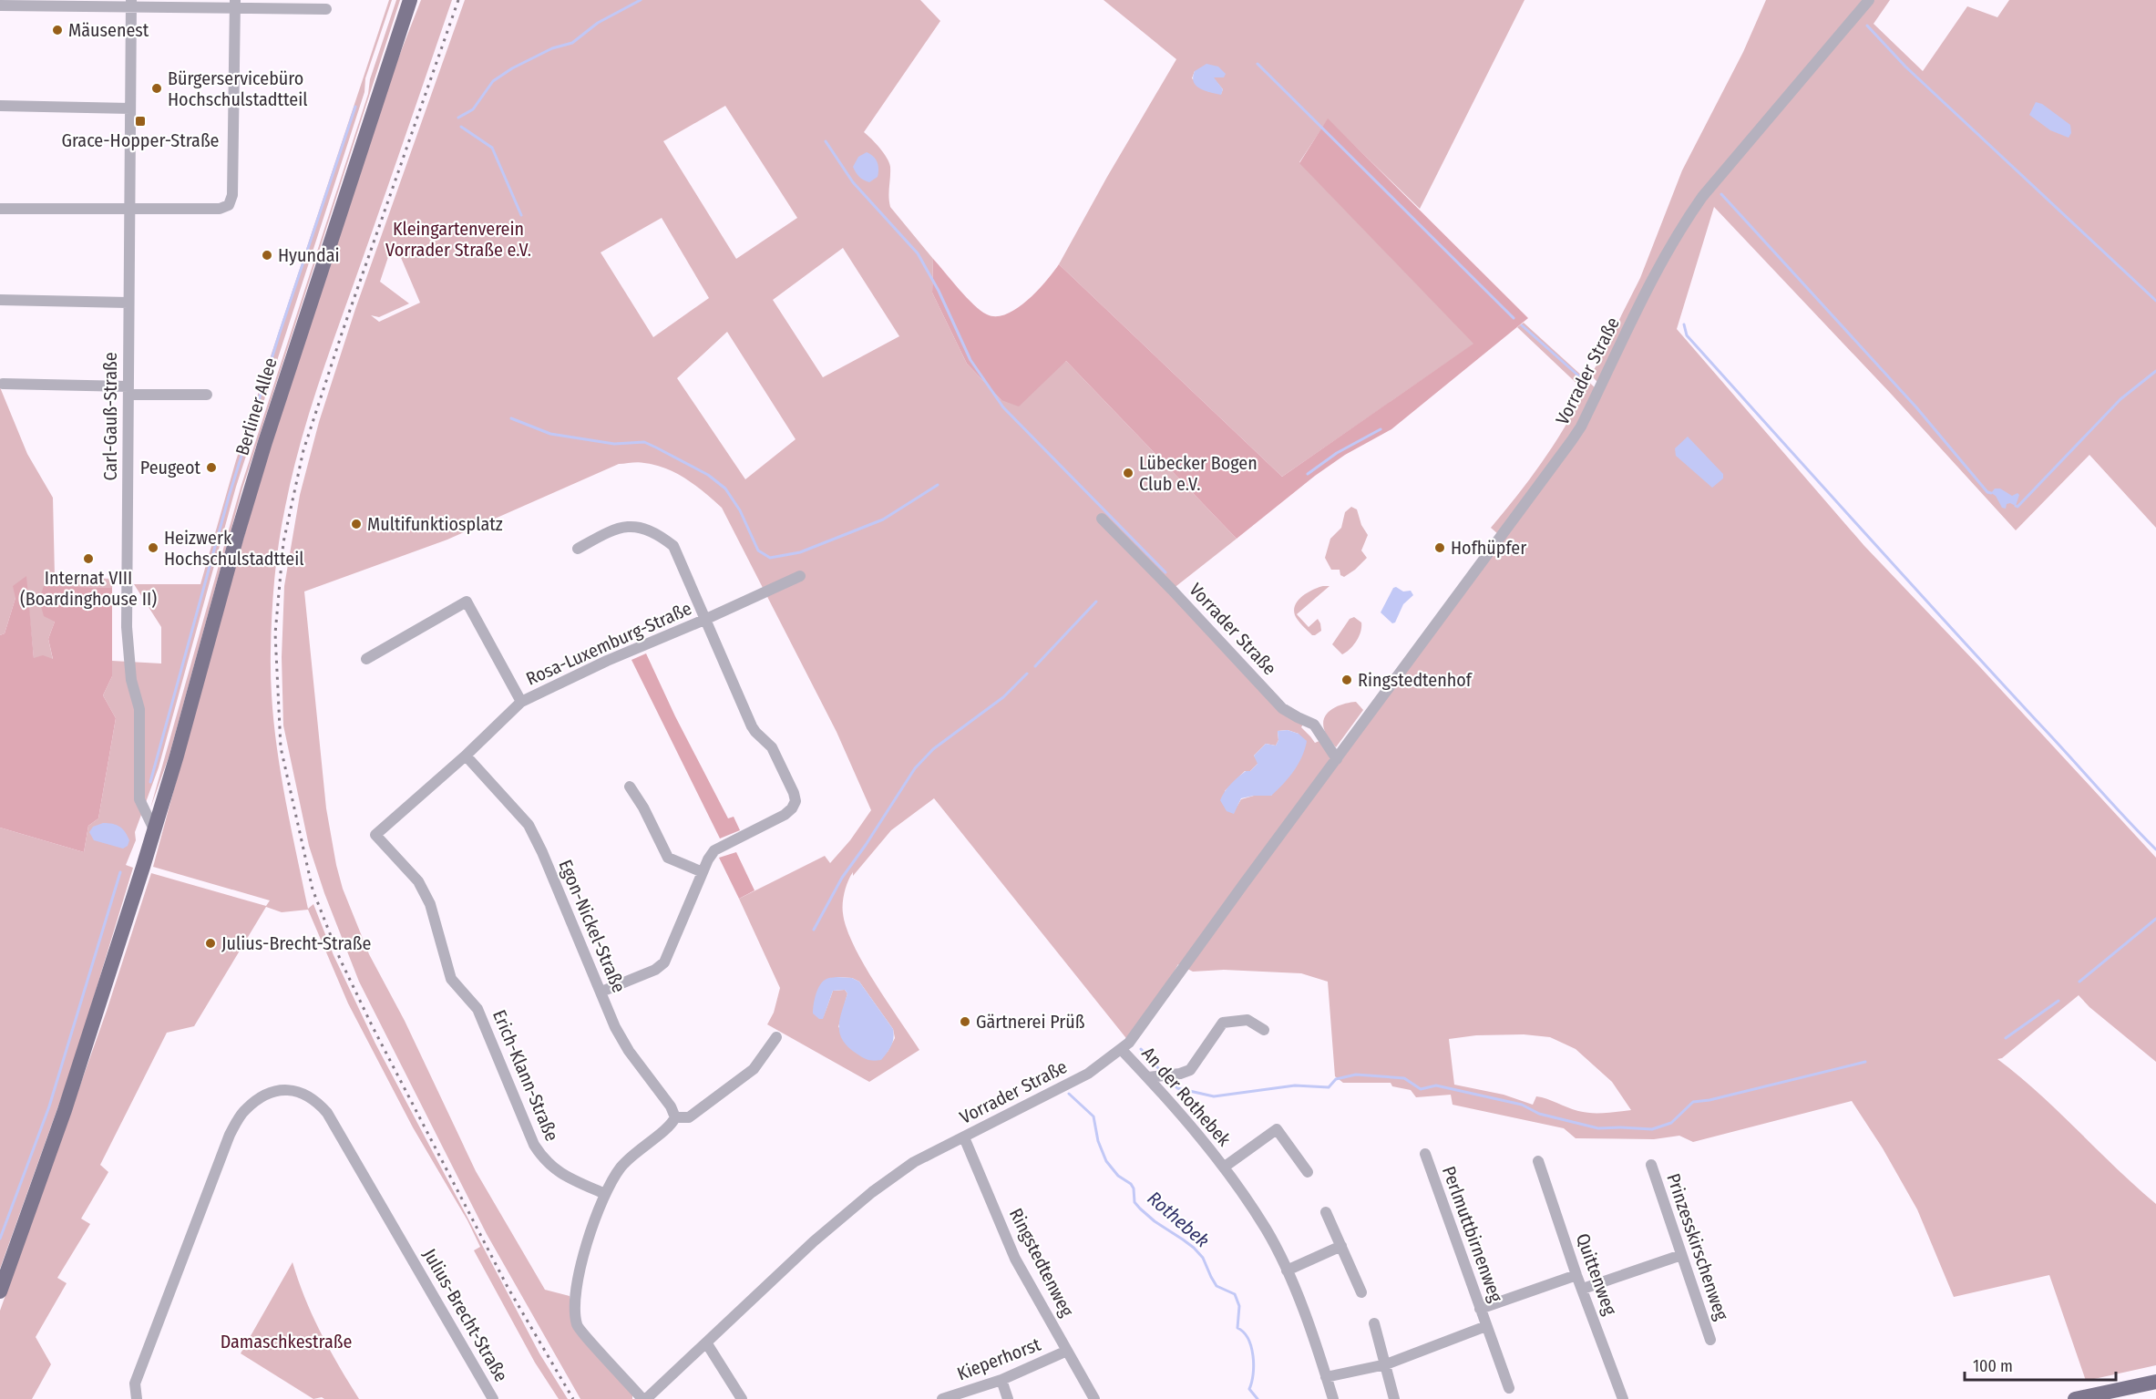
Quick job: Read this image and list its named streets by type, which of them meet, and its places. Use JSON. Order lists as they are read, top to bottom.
{
  "streets": {
    "main road": ["Berliner Allee"],
    "street": [
      "Vorrader Straße",
      "Carl-Gauß-Straße",
      "Rosa-Luxemburg-Straße",
      "Egon-Nickel-Straße",
      "Erich-Klann-Straße",
      "An der Rothebek",
      "Perlmuttbirnenweg",
      "Prinzesskirschenweg",
      "Ringstedtenweg",
      "Quittenweg",
      "Julius-Brecht-Straße",
      "Kieperhorst"
    ]
  },
  "crossings": [
    ["Vorrader Straße", "An der Rothebek"],
    ["Vorrader Straße", "Ringstedtenweg"],
    ["Berliner Allee", "Carl-Gauß-Straße"],
    ["Rosa-Luxemburg-Straße", "Egon-Nickel-Straße"],
    ["Rosa-Luxemburg-Straße", "Erich-Klann-Straße"],
    ["Ringstedtenweg", "Kieperhorst"]
  ],
  "water": ["Rothebek"],
  "parks": ["Kleingartenverein Vorrader Straße e.V.", "Damaschkestraße"],
  "places": {
    "other": [
      "Mäusenest",
      "Bürgerservicebüro Hochschulstadtteil",
      "Hyundai",
      "Peugeot",
      "Lübecker Bogen Club e.V.",
      "Multifunktiosplatz",
      "Heizwerk Hochschulstadtteil",
      "Hofhüpfer",
      "Internat VIII (Boardinghouse II)",
      "Ringstedtenhof",
      "Julius-Brecht-Straße",
      "Gärtnerei Prüß"
    ],
    "transit": ["Grace-Hopper-Straße"]
  },
  "scale_bar": "100 m"
}
